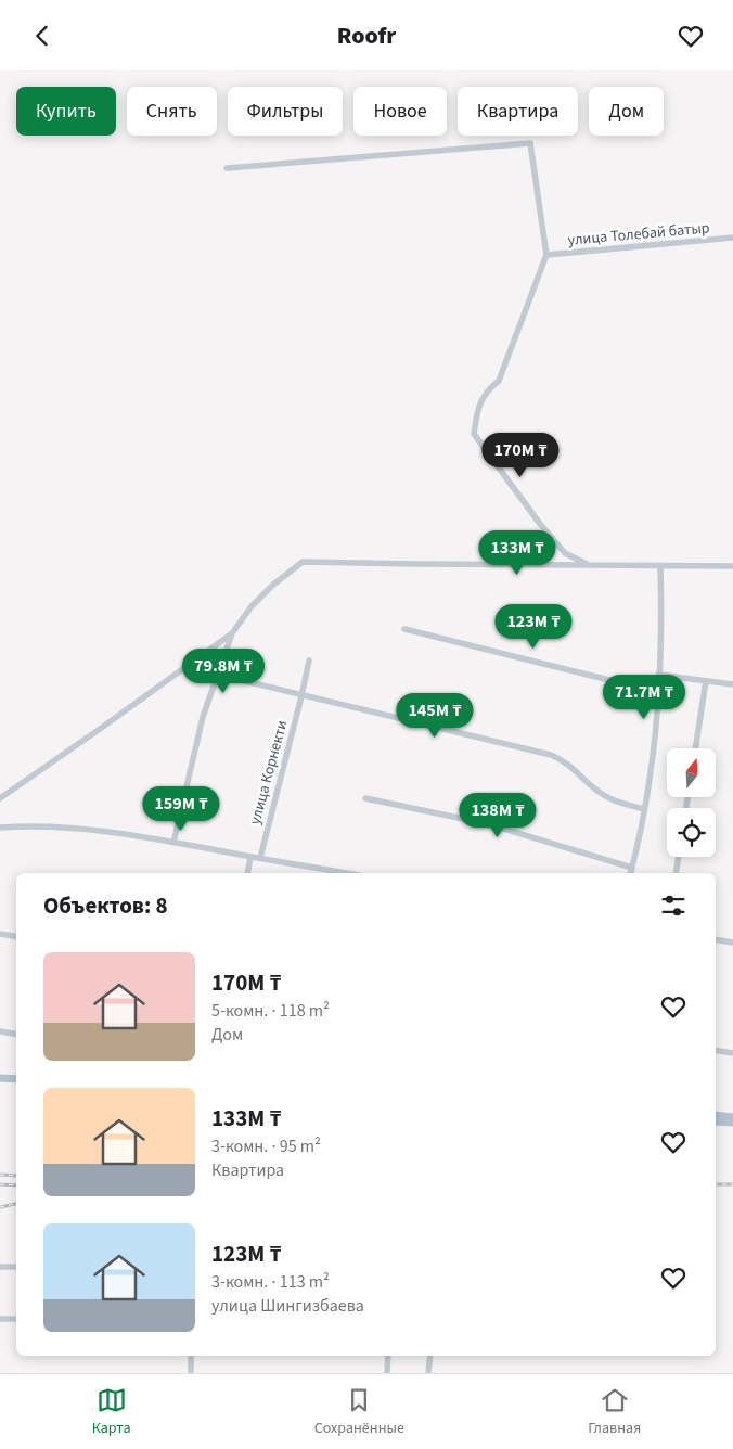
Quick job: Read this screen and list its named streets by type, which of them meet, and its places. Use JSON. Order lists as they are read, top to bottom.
{
  "streets": {
    "street": ["улица Толебай батыр", "улица Корнекти"]
  },
  "north": "top",
  "page": {
    "header": "Roofr",
    "chip": [
      "Купить",
      "Снять",
      "Фильтры",
      "Новое",
      "Квартира",
      "Дом"
    ],
    "price": [
      "170M ₸",
      "133M ₸",
      "123M ₸",
      "79.8M ₸",
      "71.7M ₸",
      "145M ₸",
      "159M ₸",
      "138M ₸"
    ],
    "heading": "Объектов: 8",
    "list": [
      {
        "name": "170M ₸",
        "note": "5-комн. · 118 m² · Дом"
      },
      {
        "name": "133M ₸",
        "note": "3-комн. · 95 m² · Квартира"
      },
      {
        "name": "123M ₸",
        "note": "3-комн. · 113 m² · улица Шингизбаева"
      }
    ],
    "tabs": ["Карта", "Сохранённые", "Главная"]
  }
}
